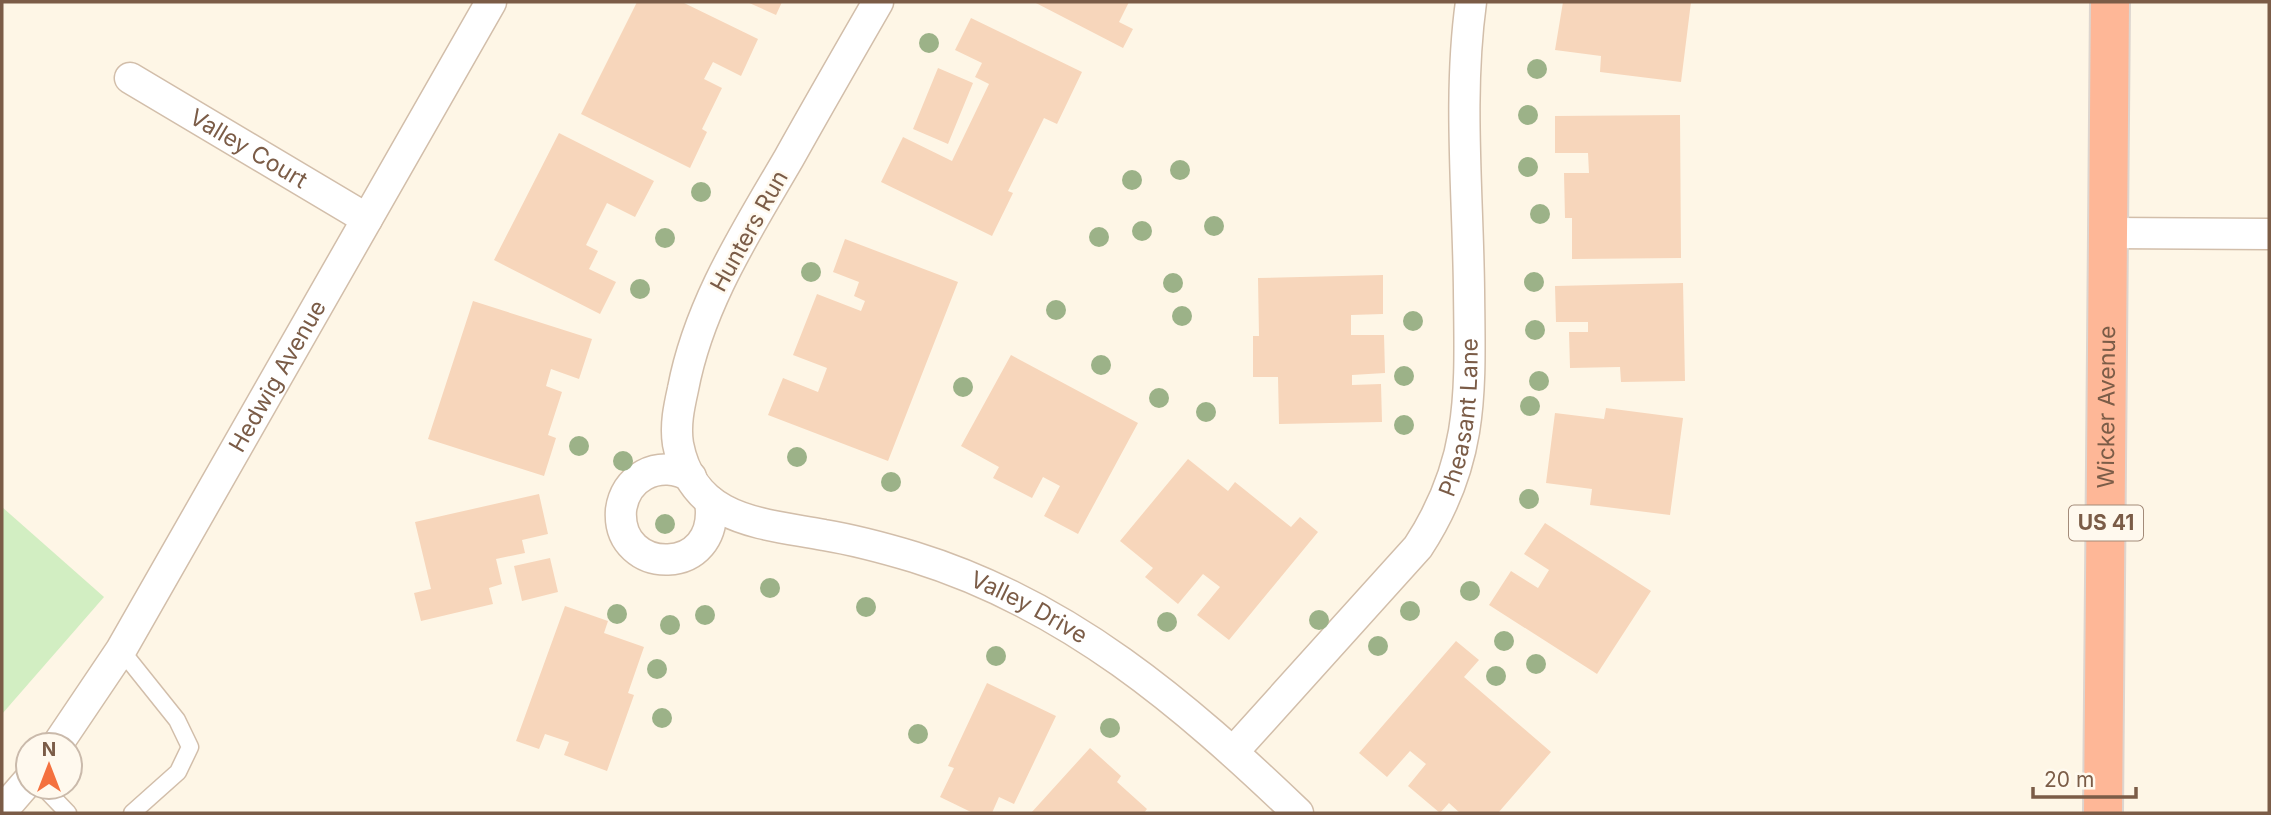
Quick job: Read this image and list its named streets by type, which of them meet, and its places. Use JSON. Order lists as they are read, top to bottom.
{
  "streets": {
    "highway": ["Wicker Avenue", "US 41"],
    "street": [
      "Valley Court",
      "Hunters Run",
      "Hedwig Avenue",
      "Pheasant Lane",
      "Valley Drive"
    ]
  },
  "crossings": [
    ["Valley Court", "Hedwig Avenue"],
    ["Hunters Run", "Valley Drive"],
    ["Pheasant Lane", "Valley Drive"]
  ],
  "scale_bar": "20 m",
  "north": "top"
}
